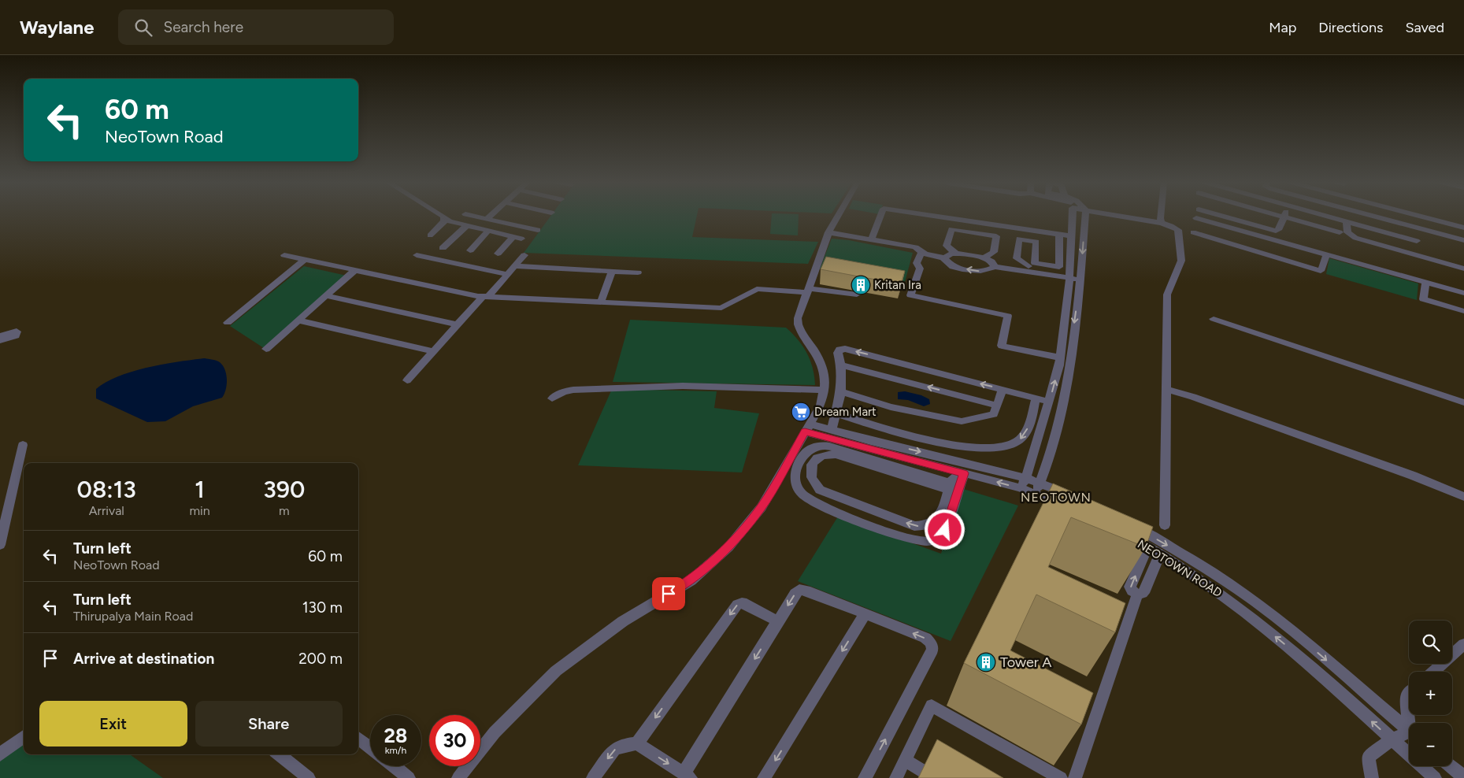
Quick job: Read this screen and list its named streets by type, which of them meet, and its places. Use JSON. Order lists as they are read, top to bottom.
{
  "streets": {
    "street": ["NEOTOWN ROAD"]
  },
  "districts": ["NEOTOWN"],
  "places": {
    "building": ["Kritan Ira", "Tower A"],
    "supermarket": ["Dream Mart"]
  },
  "page": {
    "header": "Waylane",
    "search": "Search here",
    "nav": ["Map", "Directions", "Saved"],
    "turn": ["60 m", "NeoTown Road"],
    "eta": [
      "08:13",
      "Arrival",
      "1",
      "min",
      "390",
      "m"
    ],
    "list": [
      {
        "name": "Turn left",
        "note": "NeoTown Road",
        "value": "60 m"
      },
      {
        "name": "Turn left",
        "note": "Thirupalya Main Road",
        "value": "130 m"
      },
      {
        "name": "Arrive at destination",
        "value": "200 m"
      }
    ],
    "map_buttons": ["+", "−"],
    "buttons": ["Exit", "Share"],
    "speed": "28 km/h",
    "limit": "30"
  }
}
